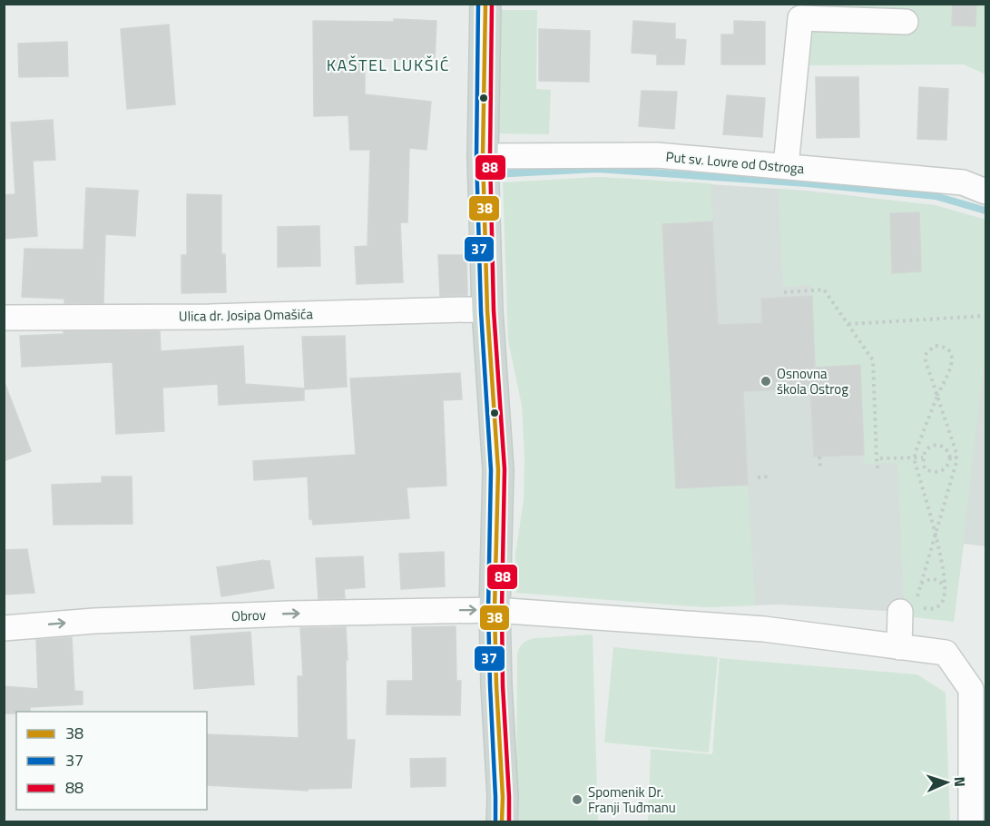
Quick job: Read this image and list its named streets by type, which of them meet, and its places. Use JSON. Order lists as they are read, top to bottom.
{
  "streets": {
    "street": ["Put sv. Lovre od Ostroga", "Ulica dr. Josipa Omašića", "Obrov"]
  },
  "one_way": ["Obrov"],
  "districts": ["KAŠTEL LUKŠIĆ"],
  "places": ["Osnovna škola Ostrog", "Spomenik Dr. Franji Tuđmanu"],
  "lines": ["transit line 38", "transit line 37", "transit line 88"],
  "legend": ["38", "37", "88"],
  "north": "right"
}
